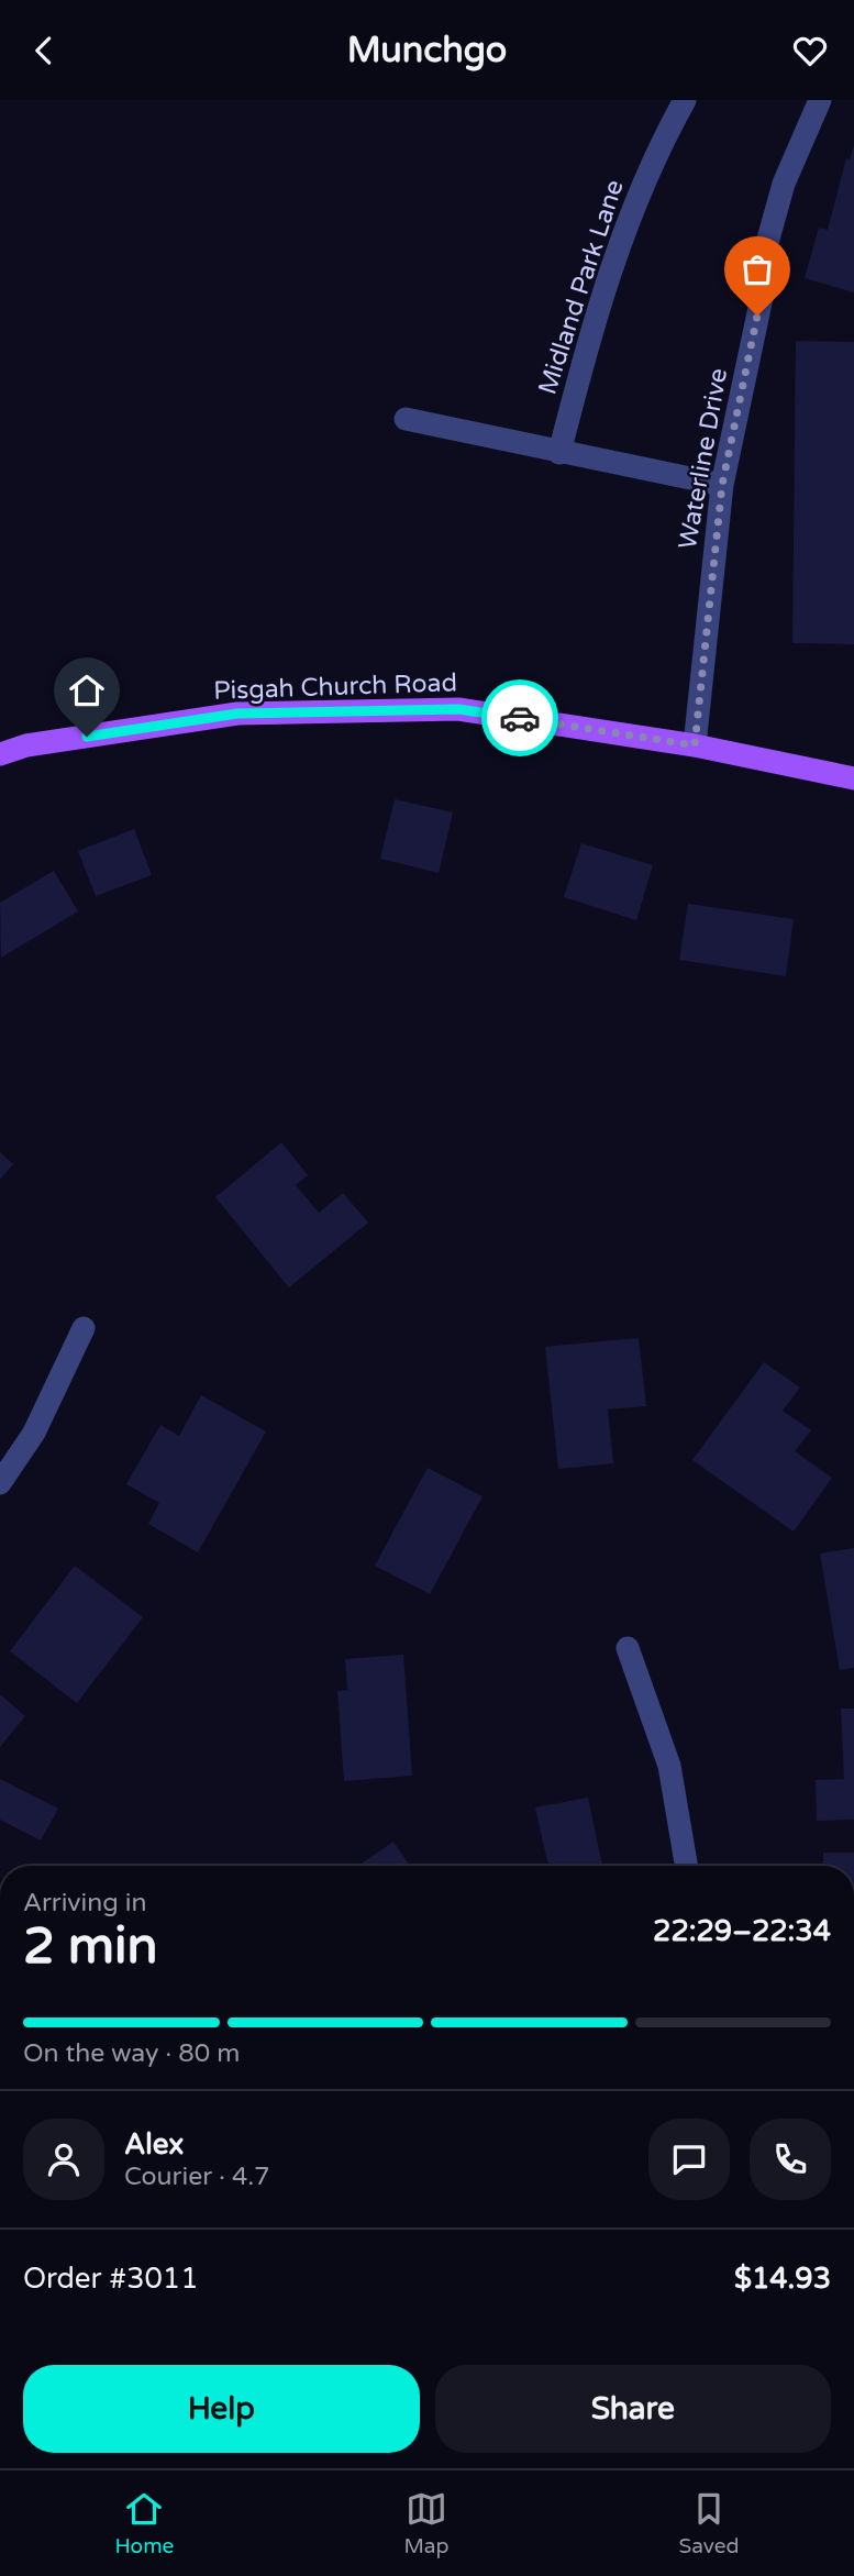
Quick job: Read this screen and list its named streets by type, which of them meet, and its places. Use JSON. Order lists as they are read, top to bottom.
{
  "streets": {
    "main road": ["Pisgah Church Road"],
    "street": ["Midland Park Lane", "Waterline Drive"]
  },
  "crossings": [
    ["Waterline Drive", "Pisgah Church Road"]
  ],
  "page": {
    "header": "Munchgo",
    "heading": ["2 min", "Arriving in", "22:29–22:34"],
    "panel": [
      "Alex",
      "Courier · 4.7",
      "Order #3011",
      "$14.93"
    ],
    "bar": "On the way · 80 m",
    "buttons": ["Help", "Share"],
    "tabs": ["Home", "Map", "Saved"]
  }
}
